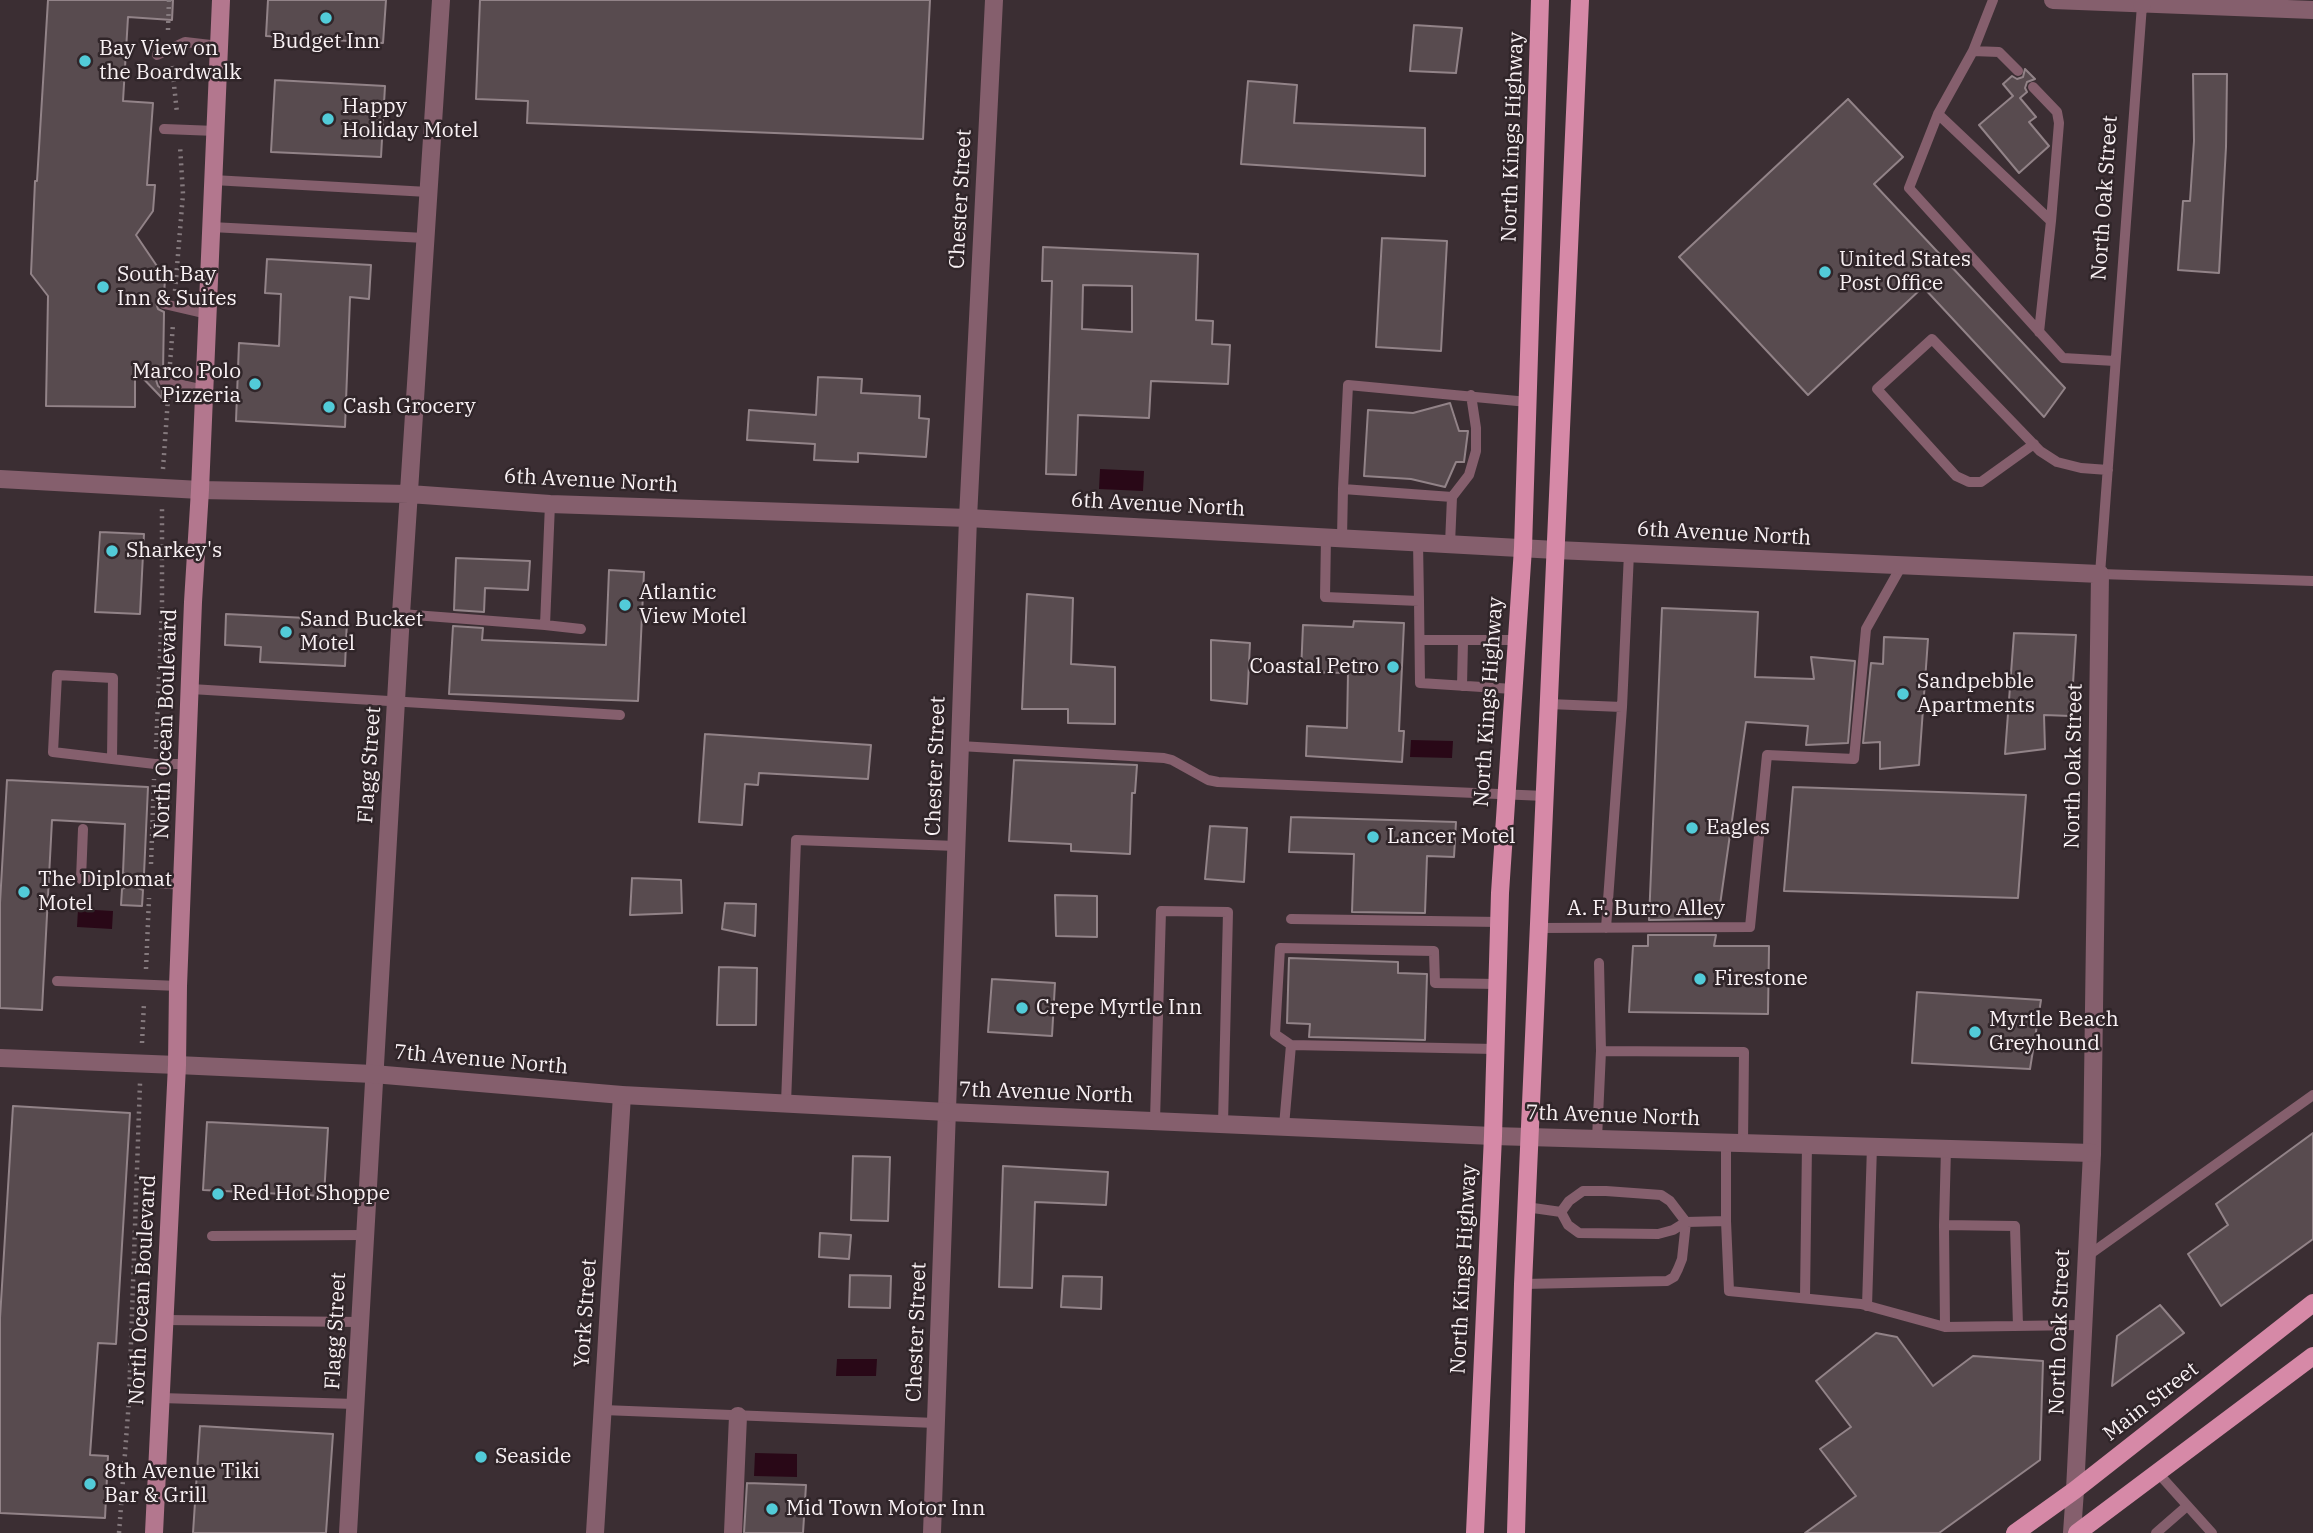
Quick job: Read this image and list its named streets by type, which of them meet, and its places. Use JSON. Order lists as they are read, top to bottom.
{
  "streets": {
    "main road": ["North Kings Highway", "North Ocean Boulevard", "Main Street"],
    "street": [
      "North Oak Street",
      "Chester Street",
      "6th Avenue North",
      "Flagg Street",
      "7th Avenue North",
      "York Street"
    ],
    "lane": ["A. F. Burro Alley"]
  },
  "crossings": [
    ["North Kings Highway", "6th Avenue North"],
    ["North Kings Highway", "7th Avenue North"],
    ["North Oak Street", "6th Avenue North"],
    ["North Oak Street", "7th Avenue North"],
    ["North Oak Street", "Main Street"],
    ["Chester Street", "6th Avenue North"],
    ["Chester Street", "7th Avenue North"],
    ["6th Avenue North", "North Ocean Boulevard"],
    ["6th Avenue North", "Flagg Street"],
    ["6th Avenue North", "A. F. Burro Alley"],
    ["North Ocean Boulevard", "7th Avenue North"],
    ["Flagg Street", "7th Avenue North"],
    ["7th Avenue North", "York Street"]
  ],
  "places": [
    "Budget Inn",
    "Bay View on the Boardwalk",
    "Happy Holiday Motel",
    "United States Post Office",
    "South Bay Inn & Suites",
    "Marco Polo Pizzeria",
    "Cash Grocery",
    "Sharkey's",
    "Atlantic View Motel",
    "Sand Bucket Motel",
    "Coastal Petro",
    "Sandpebble Apartments",
    "Eagles",
    "Lancer Motel",
    "The Diplomat Motel",
    "Firestone",
    "Crepe Myrtle Inn",
    "Myrtle Beach Greyhound",
    "Red Hot Shoppe",
    "Seaside",
    "8th Avenue Tiki Bar & Grill",
    "Mid Town Motor Inn"
  ]
}
